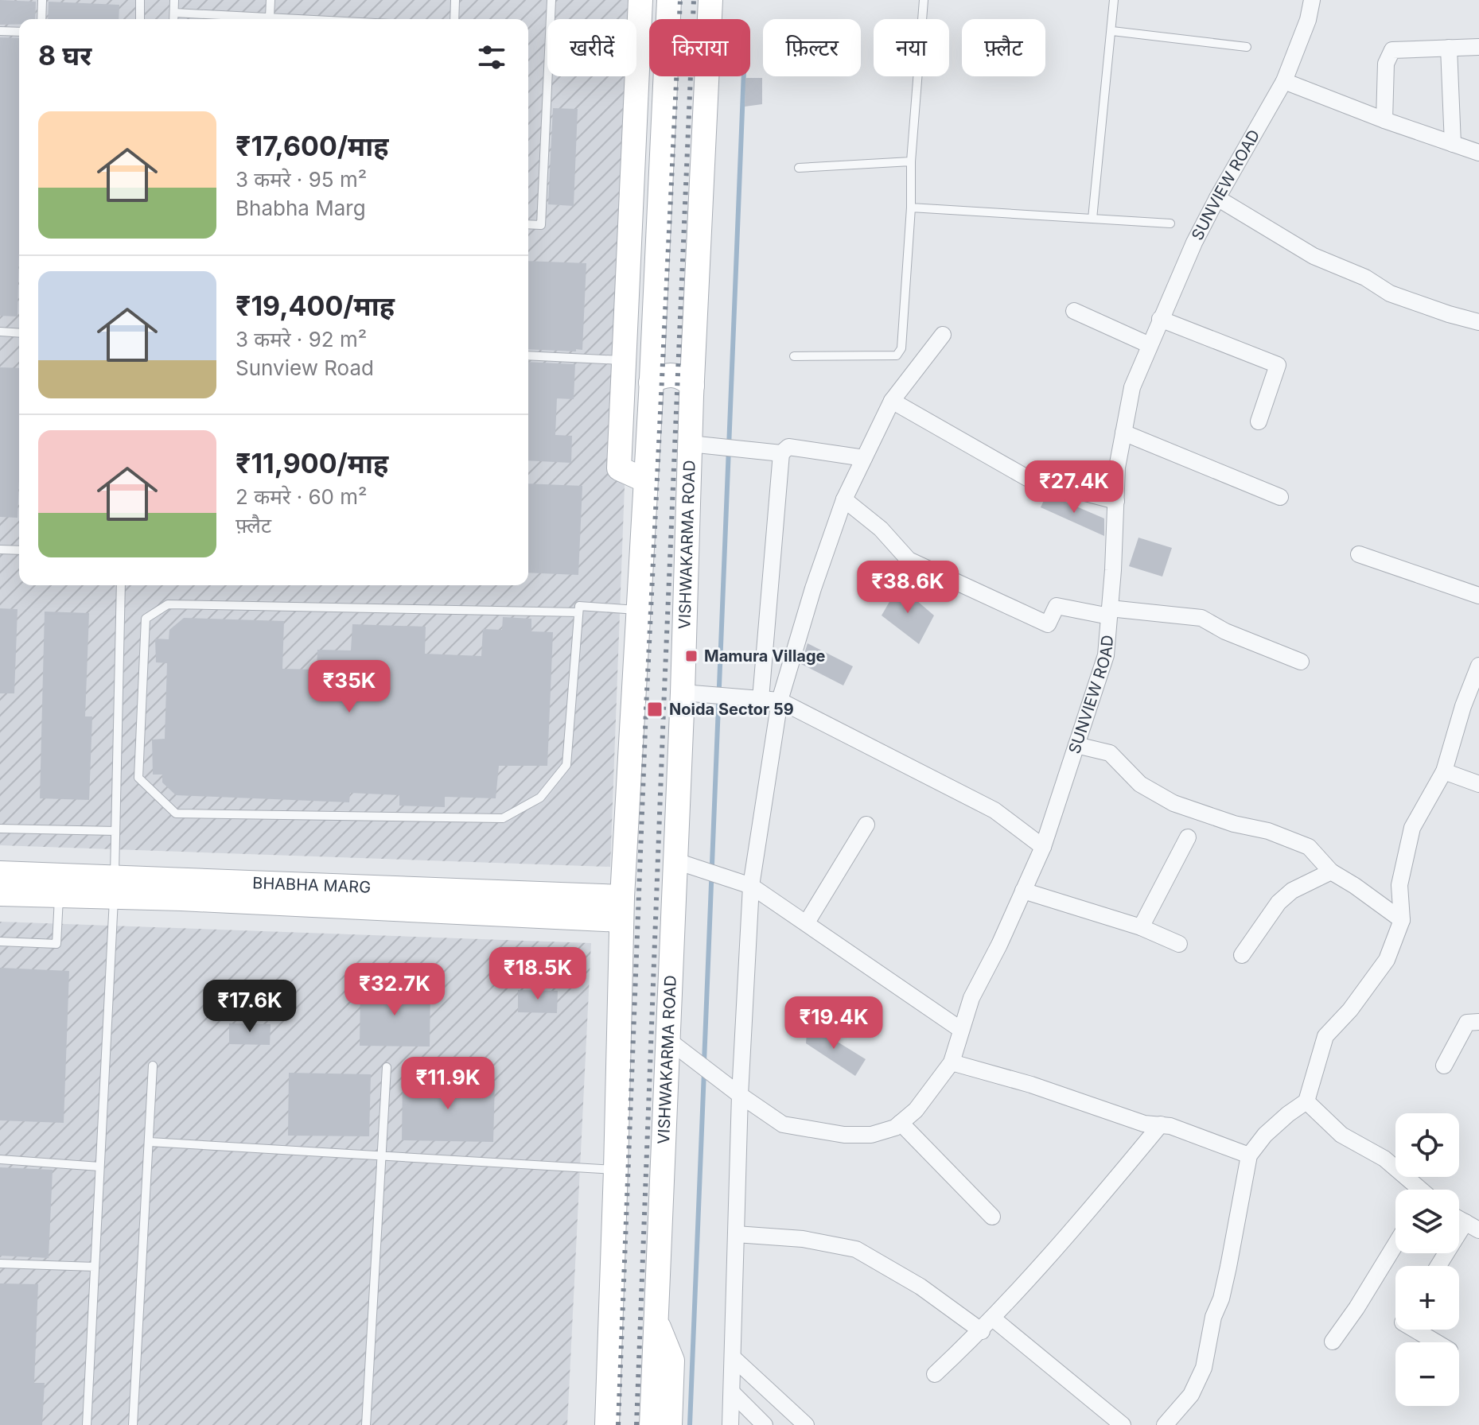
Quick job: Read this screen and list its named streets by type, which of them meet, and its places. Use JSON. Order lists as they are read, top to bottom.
{
  "streets": {
    "main road": ["VISHWAKARMA ROAD", "BHABHA MARG"],
    "street": ["SUNVIEW ROAD"]
  },
  "crossings": [
    ["SUNVIEW ROAD", "VISHWAKARMA ROAD"]
  ],
  "places": {
    "transit": ["Mamura Village", "Noida Sector 59"]
  },
  "page": {
    "chip": [
      "खरीदें",
      "किराया",
      "फ़िल्टर",
      "नया",
      "फ़्लैट"
    ],
    "heading": "8 घर",
    "list": [
      {
        "name": "₹17,600/माह",
        "note": "3 कमरे · 95 m² · Bhabha Marg"
      },
      {
        "name": "₹19,400/माह",
        "note": "3 कमरे · 92 m² · Sunview Road"
      },
      {
        "name": "₹11,900/माह",
        "note": "2 कमरे · 60 m² · फ़्लैट"
      }
    ],
    "price": [
      "₹27.4K",
      "₹38.6K",
      "₹35K",
      "₹18.5K",
      "₹32.7K",
      "₹17.6K",
      "₹19.4K",
      "₹11.9K"
    ],
    "map_buttons": ["+", "−"]
  }
}
